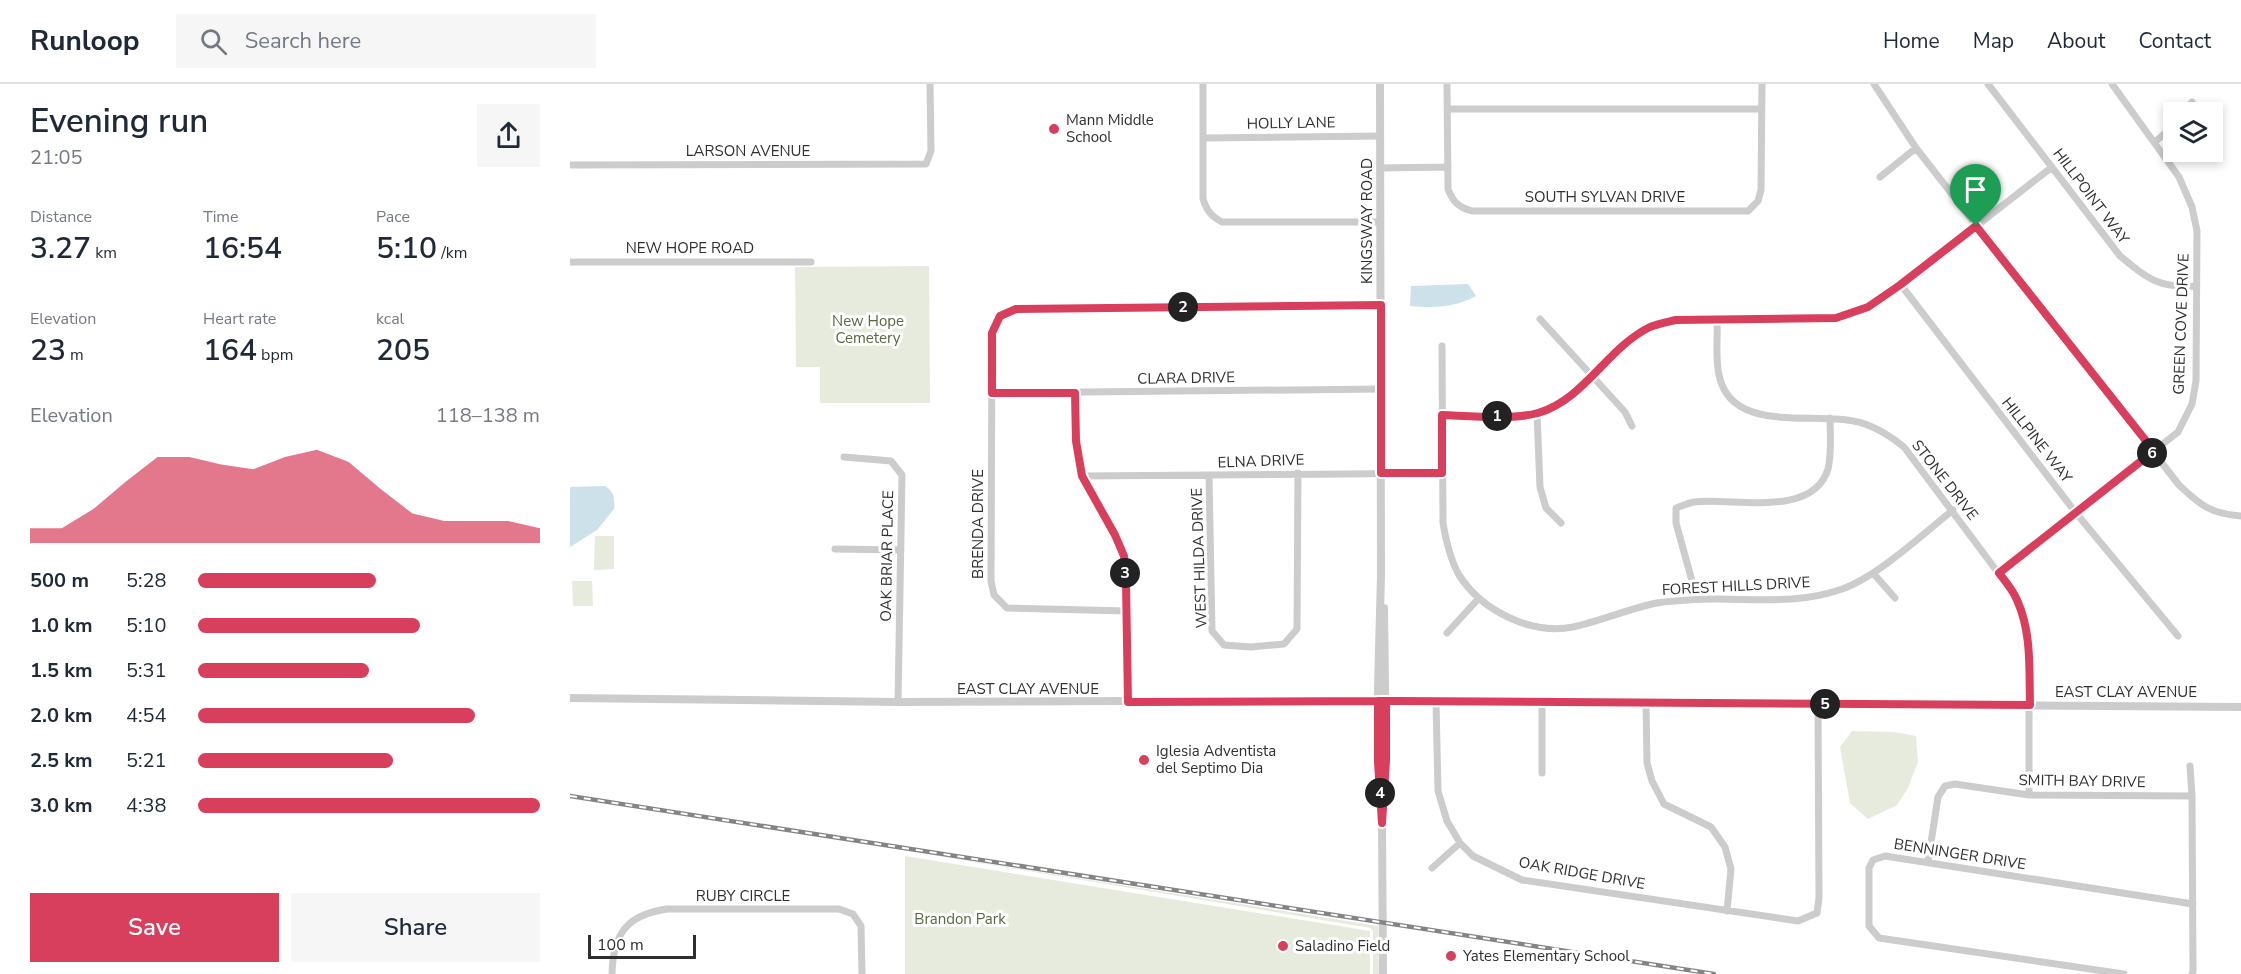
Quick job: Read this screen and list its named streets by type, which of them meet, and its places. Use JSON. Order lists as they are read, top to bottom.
{
  "streets": {
    "street": [
      "HOLLY LANE",
      "LARSON AVENUE",
      "HILLPOINT WAY",
      "SOUTH SYLVAN DRIVE",
      "KINGSWAY ROAD",
      "NEW HOPE ROAD",
      "GREEN COVE DRIVE",
      "CLARA DRIVE",
      "HILLPINE WAY",
      "ELNA DRIVE",
      "STONE DRIVE",
      "BRENDA DRIVE",
      "OAK BRIAR PLACE",
      "WEST HILDA DRIVE",
      "FOREST HILLS DRIVE",
      "EAST CLAY AVENUE",
      "SMITH BAY DRIVE",
      "BENNINGER DRIVE",
      "OAK RIDGE DRIVE",
      "RUBY CIRCLE"
    ]
  },
  "crossings": [
    ["HOLLY LANE", "KINGSWAY ROAD"],
    ["HILLPOINT WAY", "GREEN COVE DRIVE"],
    ["KINGSWAY ROAD", "CLARA DRIVE"],
    ["KINGSWAY ROAD", "ELNA DRIVE"],
    ["KINGSWAY ROAD", "BRENDA DRIVE"],
    ["KINGSWAY ROAD", "EAST CLAY AVENUE"],
    ["GREEN COVE DRIVE", "HILLPINE WAY"],
    ["GREEN COVE DRIVE", "STONE DRIVE"],
    ["CLARA DRIVE", "BRENDA DRIVE"],
    ["ELNA DRIVE", "WEST HILDA DRIVE"],
    ["ELNA DRIVE", "FOREST HILLS DRIVE"],
    ["STONE DRIVE", "FOREST HILLS DRIVE"],
    ["STONE DRIVE", "EAST CLAY AVENUE"],
    ["STONE DRIVE", "SMITH BAY DRIVE"],
    ["OAK BRIAR PLACE", "EAST CLAY AVENUE"],
    ["EAST CLAY AVENUE", "OAK RIDGE DRIVE"],
    ["SMITH BAY DRIVE", "BENNINGER DRIVE"]
  ],
  "parks": ["New Hope Cemetery", "Brandon Park"],
  "places": [
    "Mann Middle School",
    "Iglesia Adventista del Septimo Dia",
    "Saladino Field",
    "Yates Elementary School"
  ],
  "scale_bar": "100 m",
  "page": {
    "header": "Runloop",
    "search": "Search here",
    "nav": [
      "Home",
      "Map",
      "About",
      "Contact"
    ],
    "heading": ["Evening run", "21:05"],
    "stats": [
      ["Distance", "3.27 km"],
      ["Time", "16:54"],
      ["Pace", "5:10 /km"],
      ["Elevation", "23 m"],
      ["Heart rate", "164 bpm"],
      ["kcal", "205"]
    ],
    "pins": [
      "2",
      "1",
      "6",
      "3",
      "5",
      "4"
    ],
    "chart": ["Elevation", "118–138 m"],
    "list": [
      {
        "name": "500 m",
        "note": "5:28"
      },
      {
        "name": "1.0 km",
        "note": "5:10"
      },
      {
        "name": "1.5 km",
        "note": "5:31"
      },
      {
        "name": "2.0 km",
        "note": "4:54"
      },
      {
        "name": "2.5 km",
        "note": "5:21"
      },
      {
        "name": "3.0 km",
        "note": "4:38"
      }
    ],
    "buttons": ["Save", "Share"],
    "scale": "100 m"
  }
}
